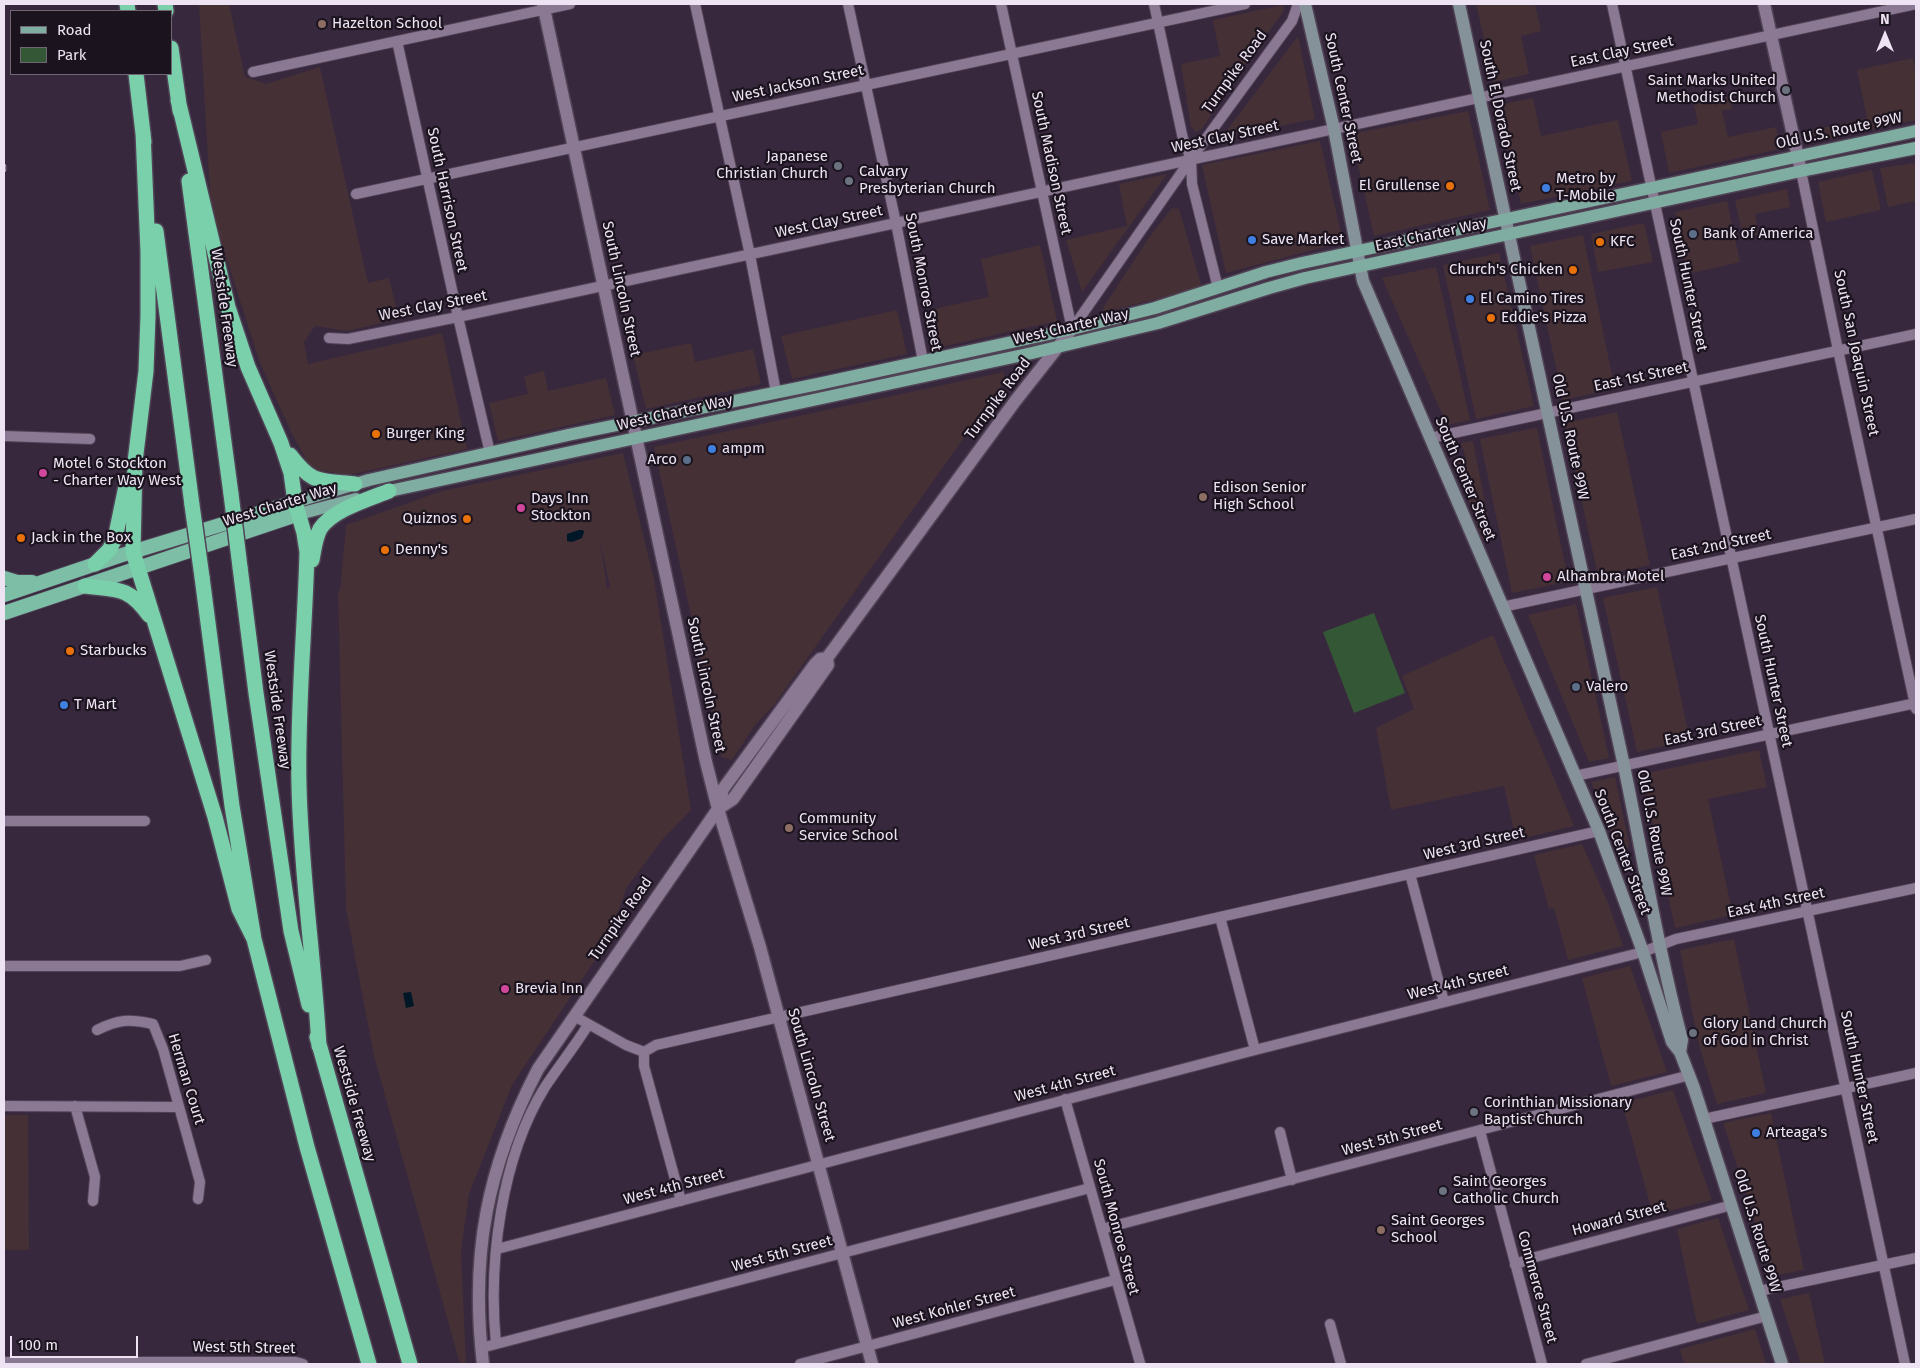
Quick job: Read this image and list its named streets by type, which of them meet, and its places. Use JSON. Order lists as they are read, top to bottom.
{
  "streets": {
    "highway": ["Westside Freeway", "West Charter Way"],
    "main road": [
      "South Center Street",
      "South El Dorado Street",
      "Old U.S. Route 99W",
      "East Charter Way"
    ],
    "street": [
      "East Clay Street",
      "Turnpike Road",
      "West Jackson Street",
      "West Clay Street",
      "South Madison Street",
      "South Harrison Street",
      "South Monroe Street",
      "South Hunter Street",
      "South Lincoln Street",
      "South San Joaquin Street",
      "East 1st Street",
      "East 2nd Street",
      "East 3rd Street",
      "West 3rd Street",
      "East 4th Street",
      "West 4th Street",
      "Herman Court",
      "West 5th Street",
      "Howard Street",
      "Commerce Street",
      "West Kohler Street"
    ]
  },
  "crossings": [
    ["East Clay Street", "South Center Street"],
    ["East Clay Street", "South El Dorado Street"],
    ["East Clay Street", "West Clay Street"],
    ["East Clay Street", "South Hunter Street"],
    ["East Clay Street", "South San Joaquin Street"],
    ["Turnpike Road", "West Clay Street"],
    ["Turnpike Road", "South Madison Street"],
    ["Turnpike Road", "South Lincoln Street"],
    ["Turnpike Road", "West Charter Way"],
    ["Turnpike Road", "West 5th Street"],
    ["West Jackson Street", "South Madison Street"],
    ["West Jackson Street", "South Harrison Street"],
    ["West Jackson Street", "South Monroe Street"],
    ["West Jackson Street", "South Lincoln Street"],
    ["South Center Street", "Old U.S. Route 99W"],
    ["South Center Street", "West Clay Street"],
    ["South Center Street", "East Charter Way"],
    ["South Center Street", "West Charter Way"],
    ["South Center Street", "East 1st Street"],
    ["South Center Street", "East 2nd Street"],
    ["South Center Street", "East 3rd Street"],
    ["South Center Street", "West 3rd Street"],
    ["South Center Street", "East 4th Street"],
    ["South Center Street", "West 4th Street"],
    ["South El Dorado Street", "Old U.S. Route 99W"],
    ["South El Dorado Street", "East Charter Way"],
    ["Old U.S. Route 99W", "East Charter Way"],
    ["Old U.S. Route 99W", "South Hunter Street"],
    ["Old U.S. Route 99W", "South San Joaquin Street"],
    ["Old U.S. Route 99W", "East 1st Street"],
    ["Old U.S. Route 99W", "East 2nd Street"],
    ["Old U.S. Route 99W", "East 3rd Street"],
    ["Old U.S. Route 99W", "East 4th Street"],
    ["Old U.S. Route 99W", "West 4th Street"],
    ["Old U.S. Route 99W", "West 5th Street"],
    ["Old U.S. Route 99W", "Howard Street"],
    ["West Clay Street", "South Madison Street"],
    ["West Clay Street", "South Harrison Street"],
    ["West Clay Street", "South Monroe Street"],
    ["West Clay Street", "South Lincoln Street"],
    ["South Madison Street", "West Charter Way"],
    ["South Harrison Street", "West Charter Way"],
    ["East Charter Way", "West Charter Way"],
    ["South Monroe Street", "West Charter Way"],
    ["South Monroe Street", "West 4th Street"],
    ["South Monroe Street", "West 5th Street"],
    ["South Monroe Street", "West Kohler Street"],
    ["South Hunter Street", "East 1st Street"],
    ["South Hunter Street", "East 2nd Street"],
    ["South Hunter Street", "East 3rd Street"],
    ["South Hunter Street", "East 4th Street"],
    ["South Lincoln Street", "West Charter Way"],
    ["South Lincoln Street", "West 3rd Street"],
    ["South Lincoln Street", "West 4th Street"],
    ["South Lincoln Street", "West 5th Street"],
    ["South Lincoln Street", "West Kohler Street"],
    ["South San Joaquin Street", "East 1st Street"],
    ["South San Joaquin Street", "East 2nd Street"],
    ["South San Joaquin Street", "East 3rd Street"],
    ["East 4th Street", "West 4th Street"],
    ["West 5th Street", "Commerce Street"],
    ["Howard Street", "Commerce Street"]
  ],
  "places": [
    "Hazelton School",
    "Saint Marks United Methodist Church",
    "Japanese Christian Church",
    "Calvary Presbyterian Church",
    "El Grullense",
    "Metro by T-Mobile",
    "Bank of America",
    "Save Market",
    "KFC",
    "Church's Chicken",
    "El Camino Tires",
    "Eddie's Pizza",
    "Burger King",
    "ampm",
    "Arco",
    "Motel 6 Stockton - Charter Way West",
    "Edison Senior High School",
    "Days Inn Stockton",
    "Quiznos",
    "Jack in the Box",
    "Denny's",
    "Alhambra Motel",
    "Starbucks",
    "Valero",
    "T Mart",
    "Community Service School",
    "Brevia Inn",
    "Glory Land Church of God in Christ",
    "Corinthian Missionary Baptist Church",
    "Arteaga's",
    "Saint Georges Catholic Church",
    "Saint Georges School"
  ],
  "legend": ["Road", "Park"],
  "scale_bar": "100 m",
  "north": "top"
}
